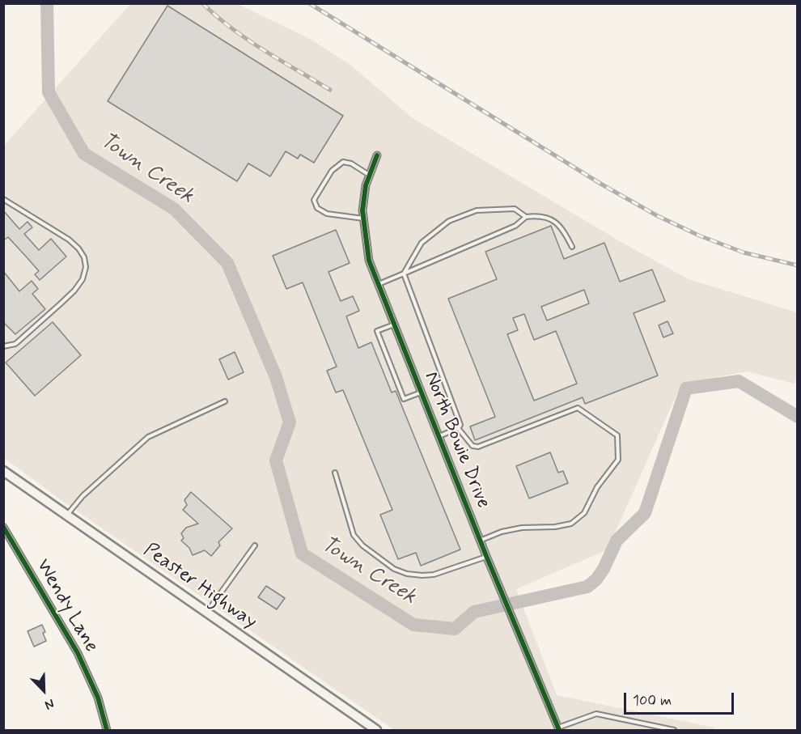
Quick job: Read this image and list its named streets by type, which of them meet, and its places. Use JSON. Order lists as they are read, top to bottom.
{
  "streets": {
    "main road": ["Peaster Highway"],
    "street": ["North Bowie Drive", "Wendy Lane"]
  },
  "water": ["Town Creek"],
  "scale_bar": "100 m",
  "north": "bottom right"
}
